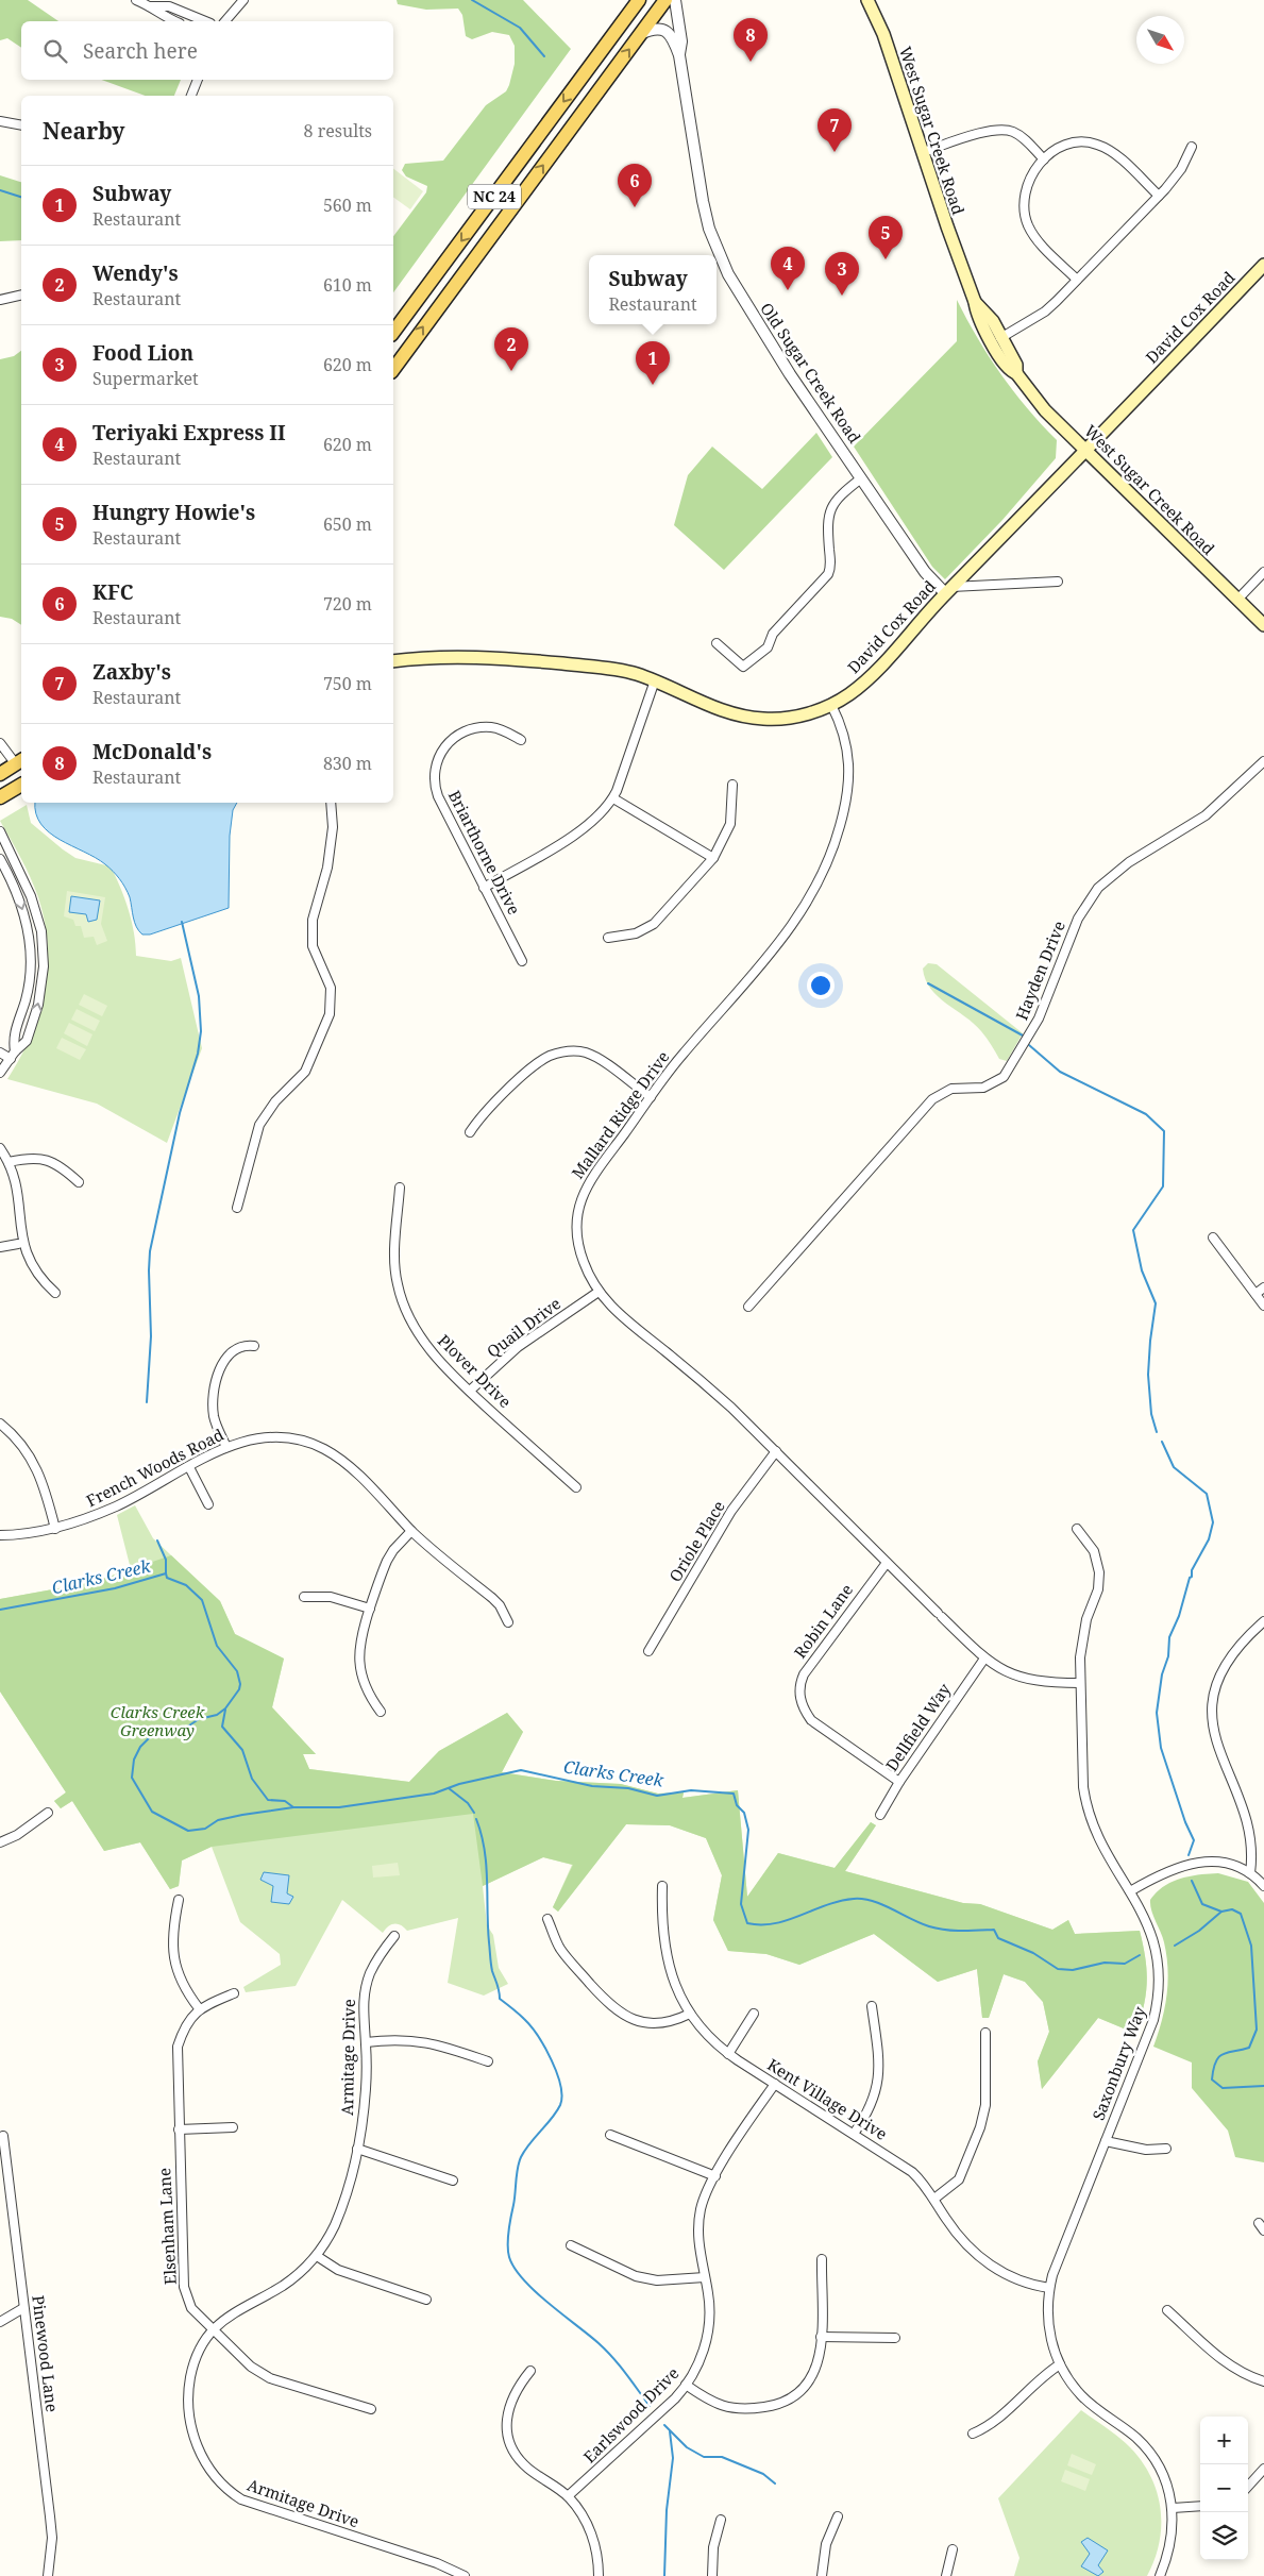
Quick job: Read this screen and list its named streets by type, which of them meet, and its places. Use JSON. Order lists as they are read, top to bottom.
{
  "streets": {
    "main road": ["West Sugar Creek Road", "NC 24", "David Cox Road"],
    "street": [
      "Old Sugar Creek Road",
      "Briarthorne Drive",
      "Hayden Drive",
      "Mallard Ridge Drive",
      "Quail Drive",
      "Plover Drive",
      "French Woods Road",
      "Oriole Place",
      "Robin Lane",
      "Dellfield Way",
      "Armitage Drive",
      "Saxonbury Way",
      "Kent Village Drive",
      "Elsenham Lane",
      "Pinewood Lane",
      "Earlswood Drive"
    ]
  },
  "crossings": [
    ["West Sugar Creek Road", "David Cox Road"],
    ["NC 24", "Old Sugar Creek Road"],
    ["David Cox Road", "Old Sugar Creek Road"],
    ["David Cox Road", "Mallard Ridge Drive"],
    ["Mallard Ridge Drive", "Quail Drive"],
    ["Mallard Ridge Drive", "Oriole Place"],
    ["Mallard Ridge Drive", "Robin Lane"],
    ["Mallard Ridge Drive", "Dellfield Way"],
    ["Mallard Ridge Drive", "Saxonbury Way"],
    ["Quail Drive", "Plover Drive"],
    ["Robin Lane", "Dellfield Way"],
    ["Armitage Drive", "Elsenham Lane"],
    ["Saxonbury Way", "Kent Village Drive"],
    ["Kent Village Drive", "Earlswood Drive"]
  ],
  "water": ["Clarks Creek"],
  "parks": ["Clarks Creek Greenway"],
  "north": "bottom right",
  "page": {
    "pins": [
      "8",
      "7",
      "6",
      "5",
      "4",
      "3",
      "2",
      "1"
    ],
    "search": "Search here",
    "heading": ["Nearby", "8 results"],
    "list": [
      {
        "mark": "1",
        "name": "Subway",
        "note": "Restaurant",
        "value": "560 m"
      },
      {
        "mark": "2",
        "name": "Wendy's",
        "note": "Restaurant",
        "value": "610 m"
      },
      {
        "mark": "3",
        "name": "Food Lion",
        "note": "Supermarket",
        "value": "620 m"
      },
      {
        "mark": "4",
        "name": "Teriyaki Express II",
        "note": "Restaurant",
        "value": "620 m"
      },
      {
        "mark": "5",
        "name": "Hungry Howie's",
        "note": "Restaurant",
        "value": "650 m"
      },
      {
        "mark": "6",
        "name": "KFC",
        "note": "Restaurant",
        "value": "720 m"
      },
      {
        "mark": "7",
        "name": "Zaxby's",
        "note": "Restaurant",
        "value": "750 m"
      },
      {
        "mark": "8",
        "name": "McDonald's",
        "note": "Restaurant",
        "value": "830 m"
      }
    ],
    "popup": ["Subway", "Restaurant"],
    "map_buttons": ["+", "−"]
  }
}
